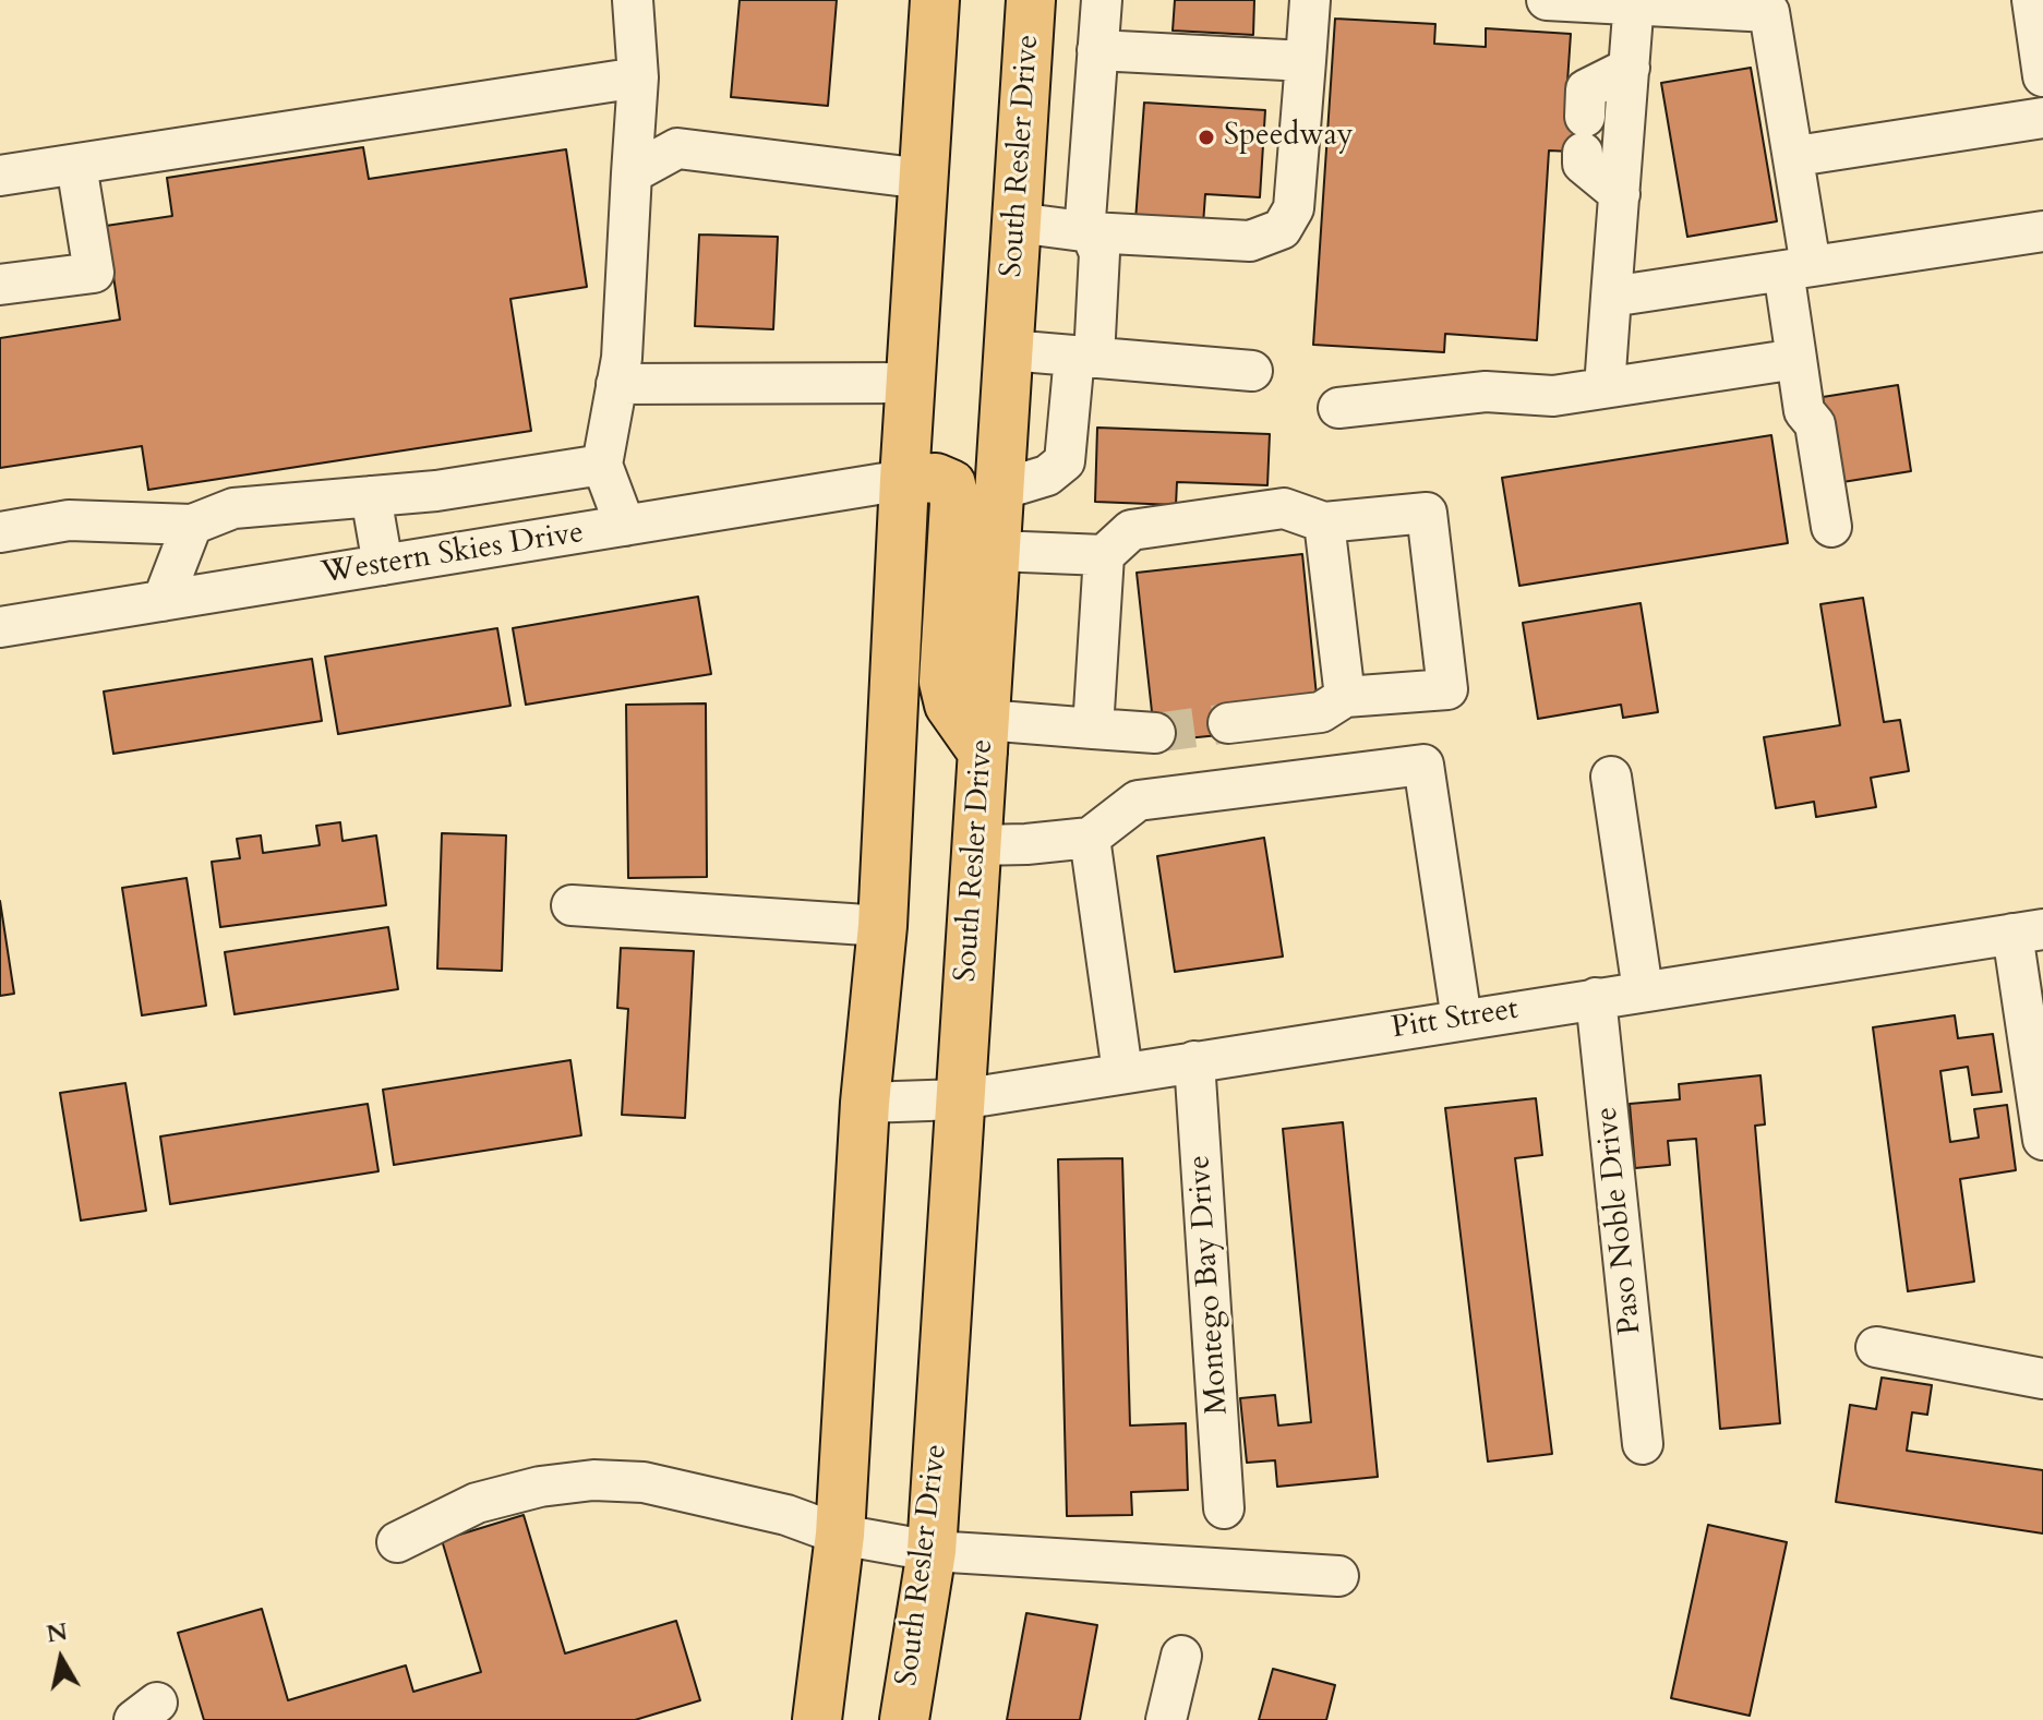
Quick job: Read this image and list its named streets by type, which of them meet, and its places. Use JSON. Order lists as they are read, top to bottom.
{
  "streets": {
    "main road": ["South Resler Drive"],
    "street": [
      "Western Skies Drive",
      "Pitt Street",
      "Paso Noble Drive",
      "Montego Bay Drive"
    ]
  },
  "crossings": [
    ["South Resler Drive", "Pitt Street"],
    ["Pitt Street", "Paso Noble Drive"],
    ["Pitt Street", "Montego Bay Drive"]
  ],
  "places": ["Speedway"],
  "north": "top"
}
